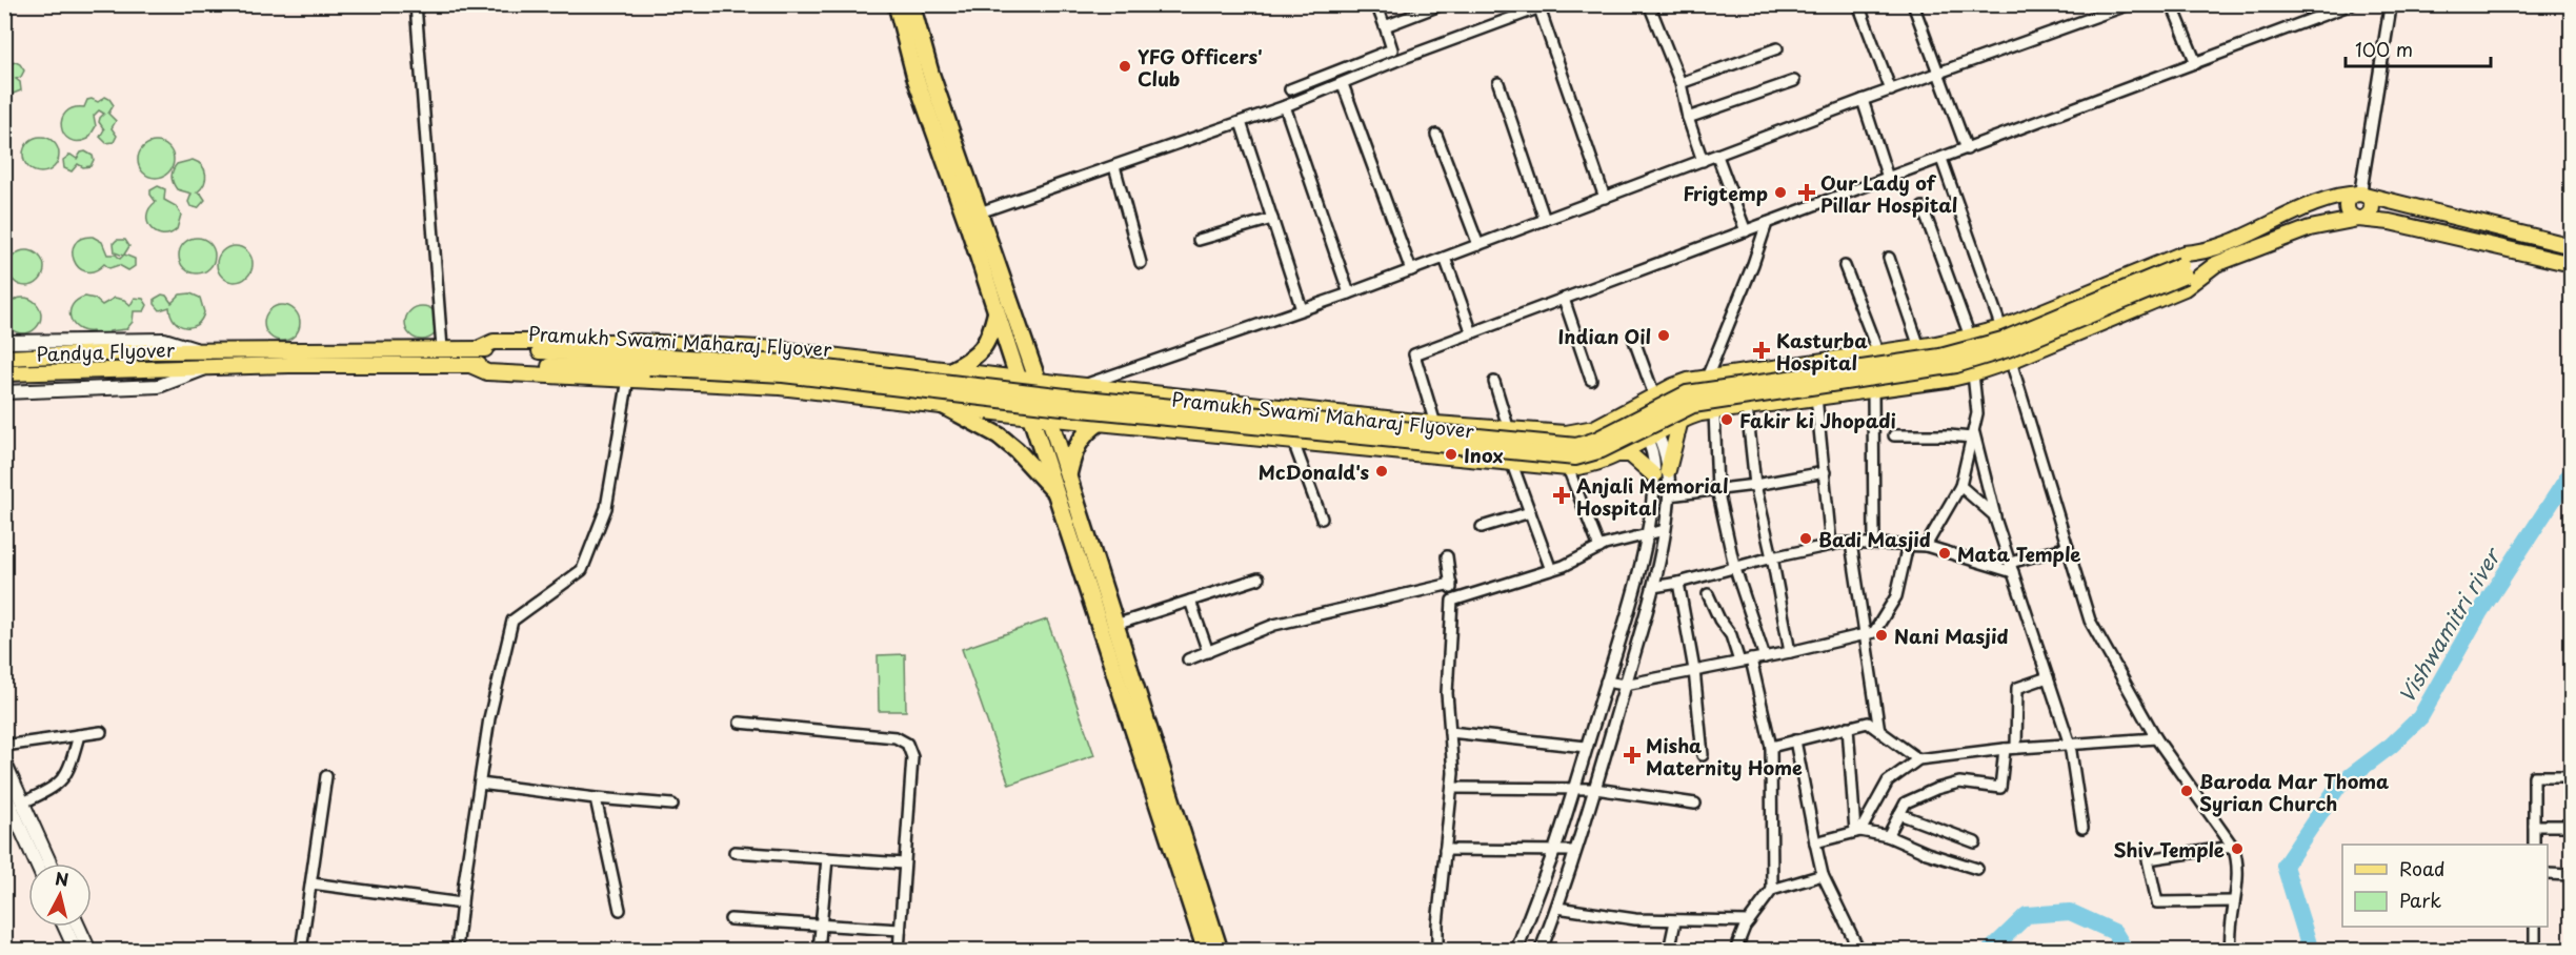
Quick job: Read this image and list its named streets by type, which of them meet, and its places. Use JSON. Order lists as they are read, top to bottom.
{
  "streets": {
    "main road": ["Pramukh Swami Maharaj Flyover", "Pandya Flyover"]
  },
  "crossings": [
    ["Pramukh Swami Maharaj Flyover", "Pandya Flyover"]
  ],
  "water": ["Vishwamitri river"],
  "places": {
    "other": [
      "YFG Officers' Club",
      "Frigtemp",
      "Indian Oil",
      "Fakir ki Jhopadi",
      "Inox",
      "McDonald's",
      "Badi Masjid",
      "Mata Temple",
      "Nani Masjid",
      "Baroda Mar Thoma Syrian Church",
      "Shiv Temple"
    ],
    "health": [
      "Our Lady of Pillar Hospital",
      "Kasturba Hospital",
      "Anjali Memorial Hospital",
      "Misha Maternity Home"
    ]
  },
  "legend": ["Road", "Park"],
  "scale_bar": "100 m",
  "north": "top"
}
